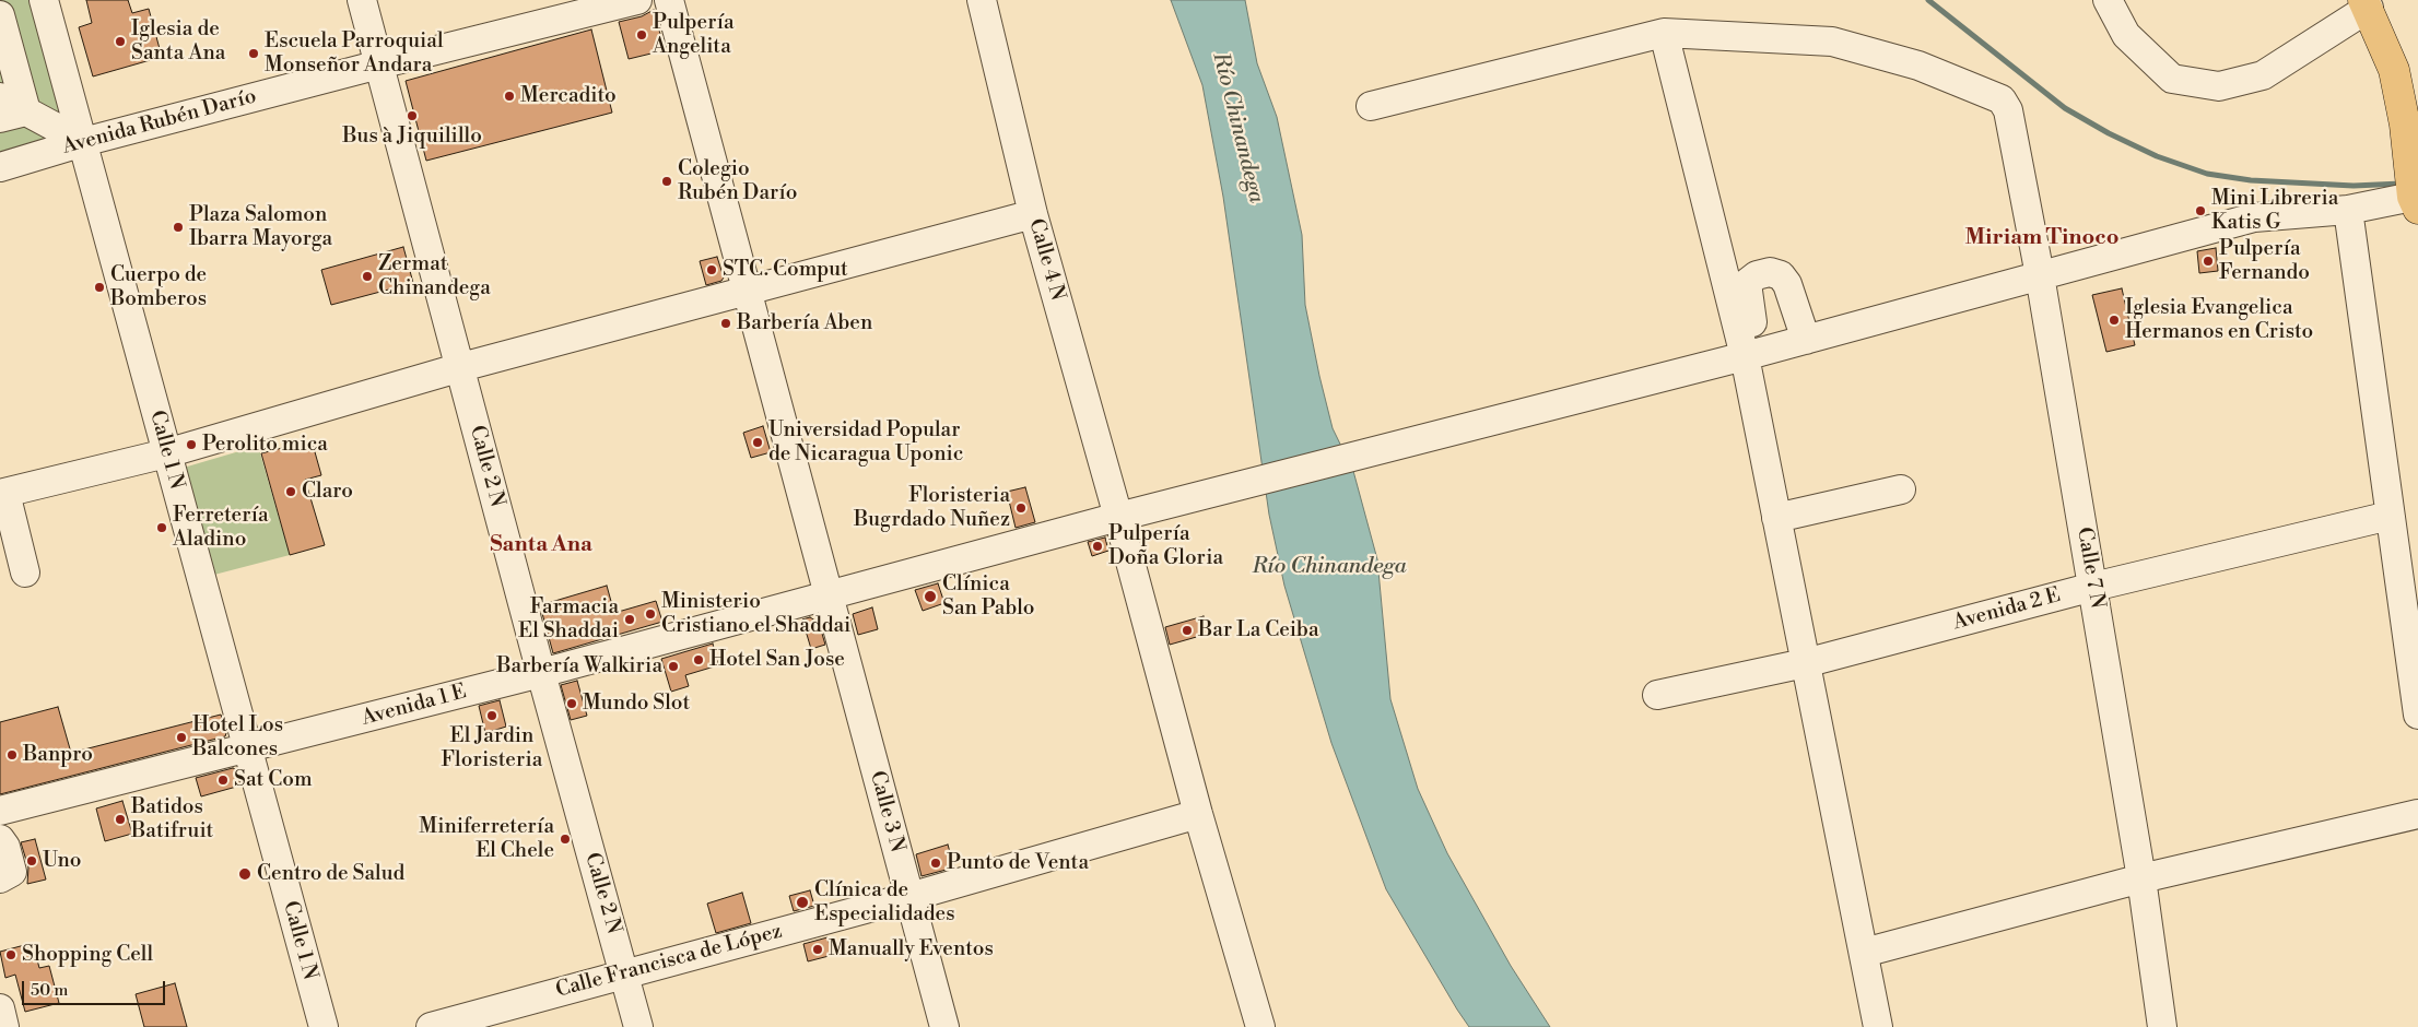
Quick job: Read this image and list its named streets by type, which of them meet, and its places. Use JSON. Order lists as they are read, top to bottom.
{
  "streets": {
    "street": [
      "Avenida Rubén Darío",
      "Calle 4 N",
      "Calle 1 N",
      "Calle 2 N",
      "Calle 7 N",
      "Avenida 2 E",
      "Avenida 1 E",
      "Calle 3 N",
      "Calle Francisca de López"
    ]
  },
  "crossings": [
    ["Avenida Rubén Darío", "Calle 1 N"],
    ["Avenida Rubén Darío", "Calle 2 N"],
    ["Calle 4 N", "Avenida 1 E"],
    ["Calle 1 N", "Avenida 1 E"],
    ["Calle 2 N", "Avenida 1 E"],
    ["Calle 2 N", "Calle Francisca de López"],
    ["Calle 7 N", "Avenida 2 E"],
    ["Calle 7 N", "Avenida 1 E"],
    ["Avenida 1 E", "Calle 3 N"],
    ["Calle 3 N", "Calle Francisca de López"]
  ],
  "districts": ["Miriam Tinoco", "Santa Ana"],
  "water": ["Río Chinandega"],
  "places": [
    "Pulpería Angelita",
    "Iglesia de Santa Ana",
    "Escuela Parroquial Monseñor Andara",
    "Mercadito",
    "Bus à Jiquilillo",
    "Colegio Rubén Darío",
    "Mini Libreria Katis G",
    "Plaza Salomon Ibarra Mayorga",
    "Pulpería Fernando",
    "STC. Comput",
    "Zermat Chinandega",
    "Cuerpo de Bomberos",
    "Iglesia Evangelica Hermanos en Cristo",
    "Barbería Aben",
    "Universidad Popular de Nicaragua Uponic",
    "Perolito mica",
    "Claro",
    "Floristeria Bugrdado Nuñez",
    "Ferretería Aladino",
    "Pulpería Doña Gloria",
    "Clínica San Pablo",
    "Ministerio Cristiano el Shaddai",
    "Farmacia El Shaddai",
    "Bar La Ceiba",
    "Hotel San Jose",
    "Barbería Walkiria",
    "Mundo Slot",
    "El Jardin Floristeria",
    "Hotel Los Balcones",
    "Banpro",
    "Sat Com",
    "Batidos Batifruit",
    "Miniferretería El Chele",
    "Uno",
    "Punto de Venta",
    "Centro de Salud",
    "Clínica de Especialidades",
    "Manually Eventos",
    "Shopping Cell"
  ],
  "scale_bar": "50 m"
}
